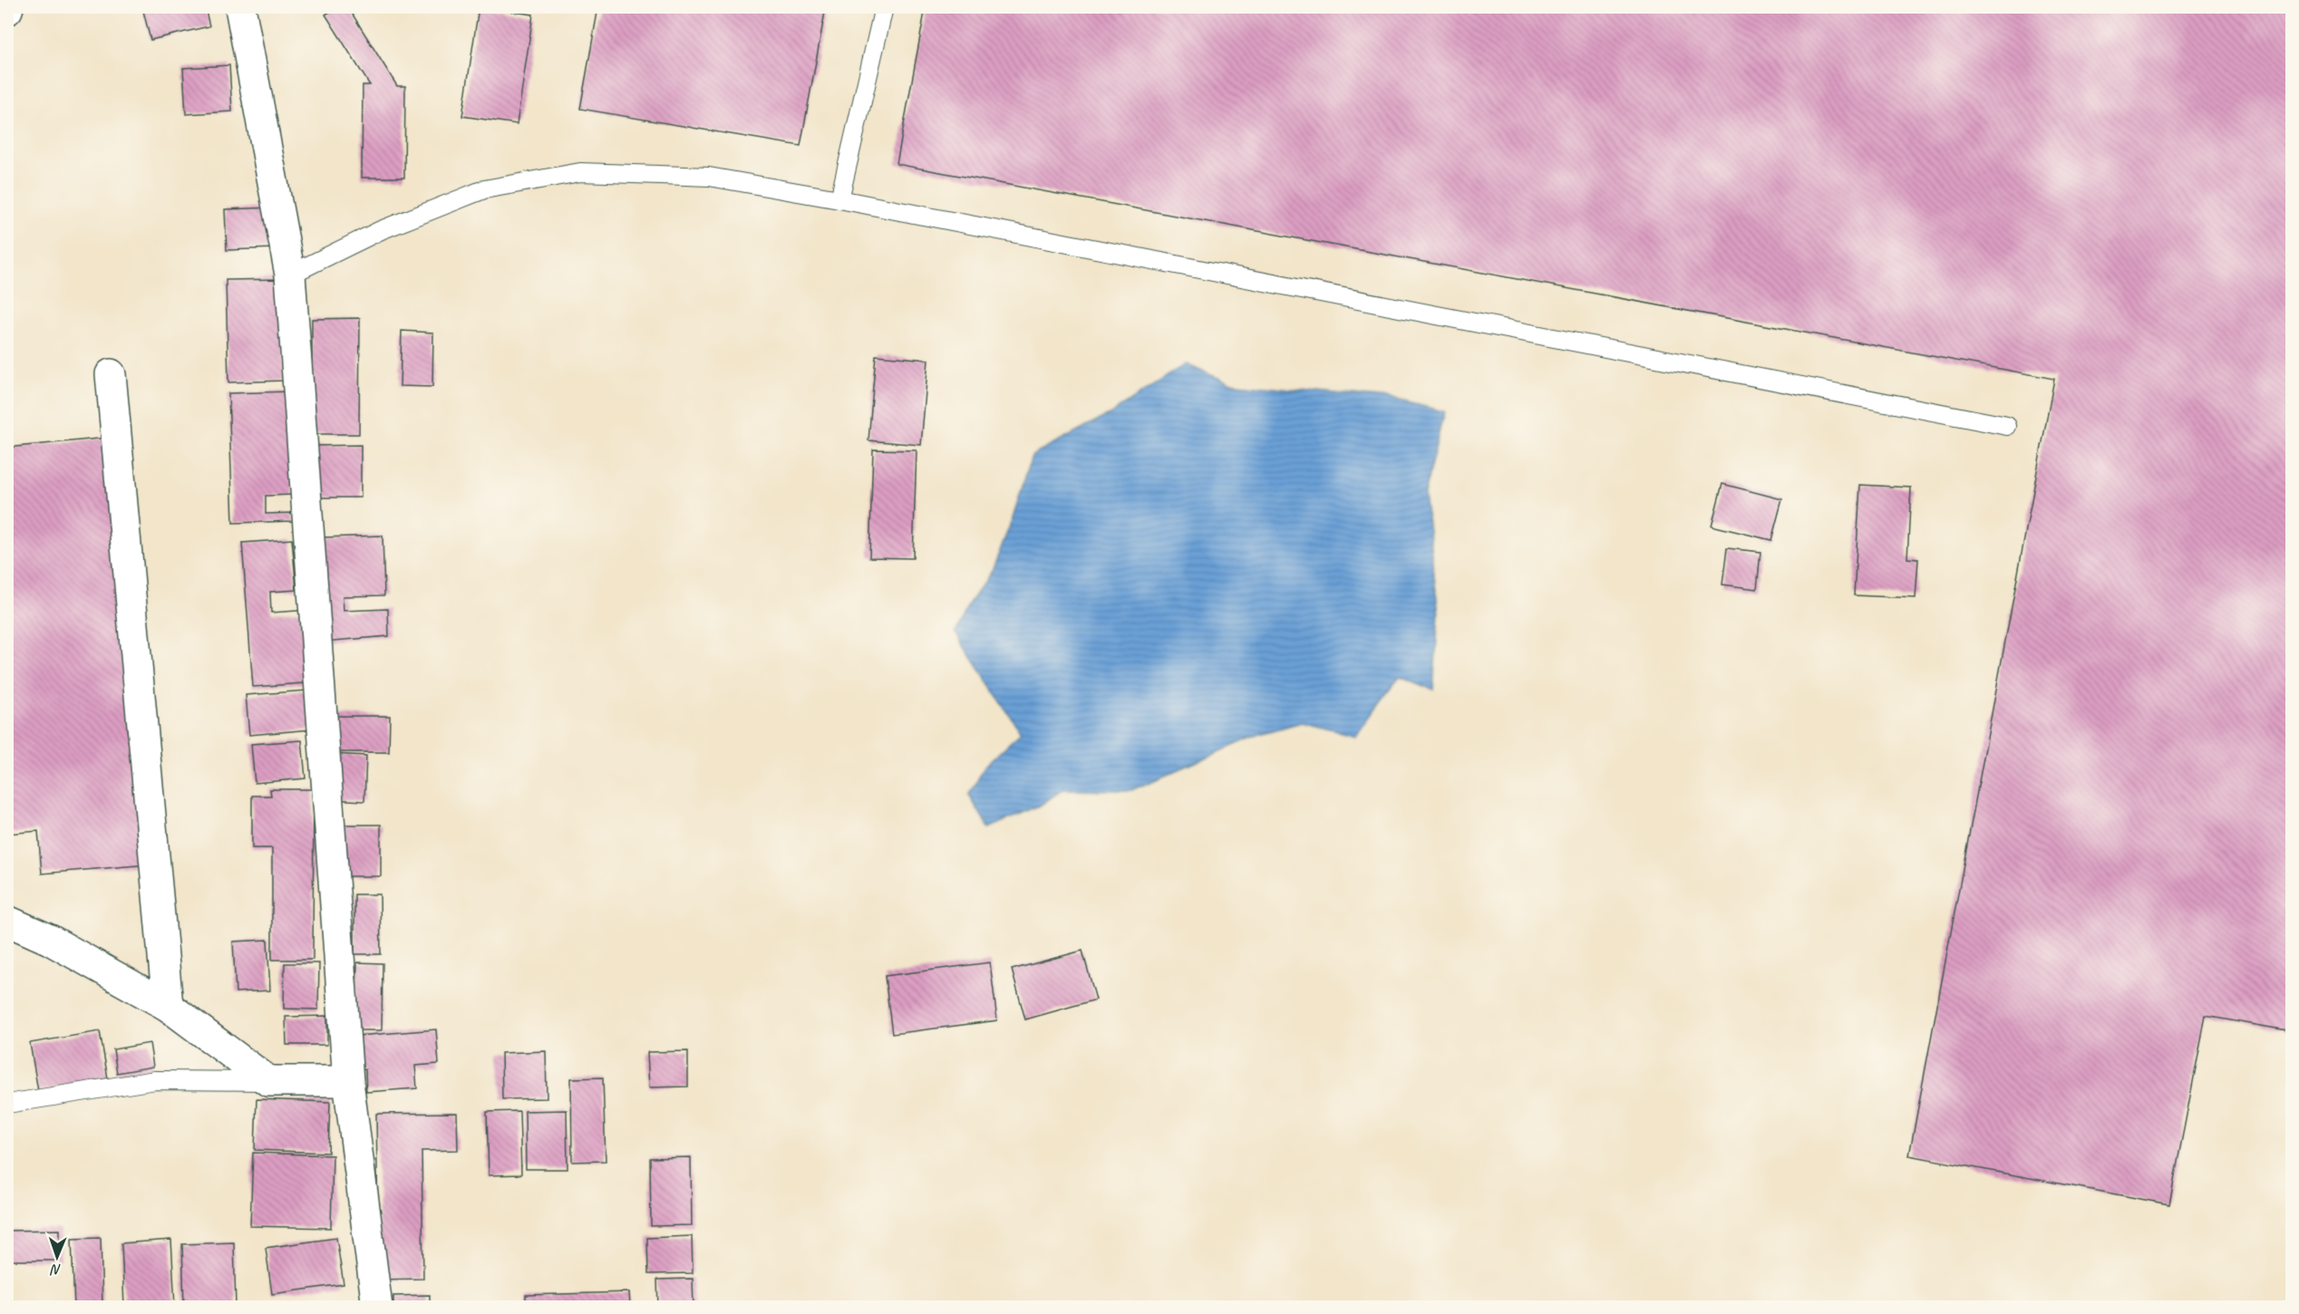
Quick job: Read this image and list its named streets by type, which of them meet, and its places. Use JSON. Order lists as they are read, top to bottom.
{
  "north": "bottom"
}
